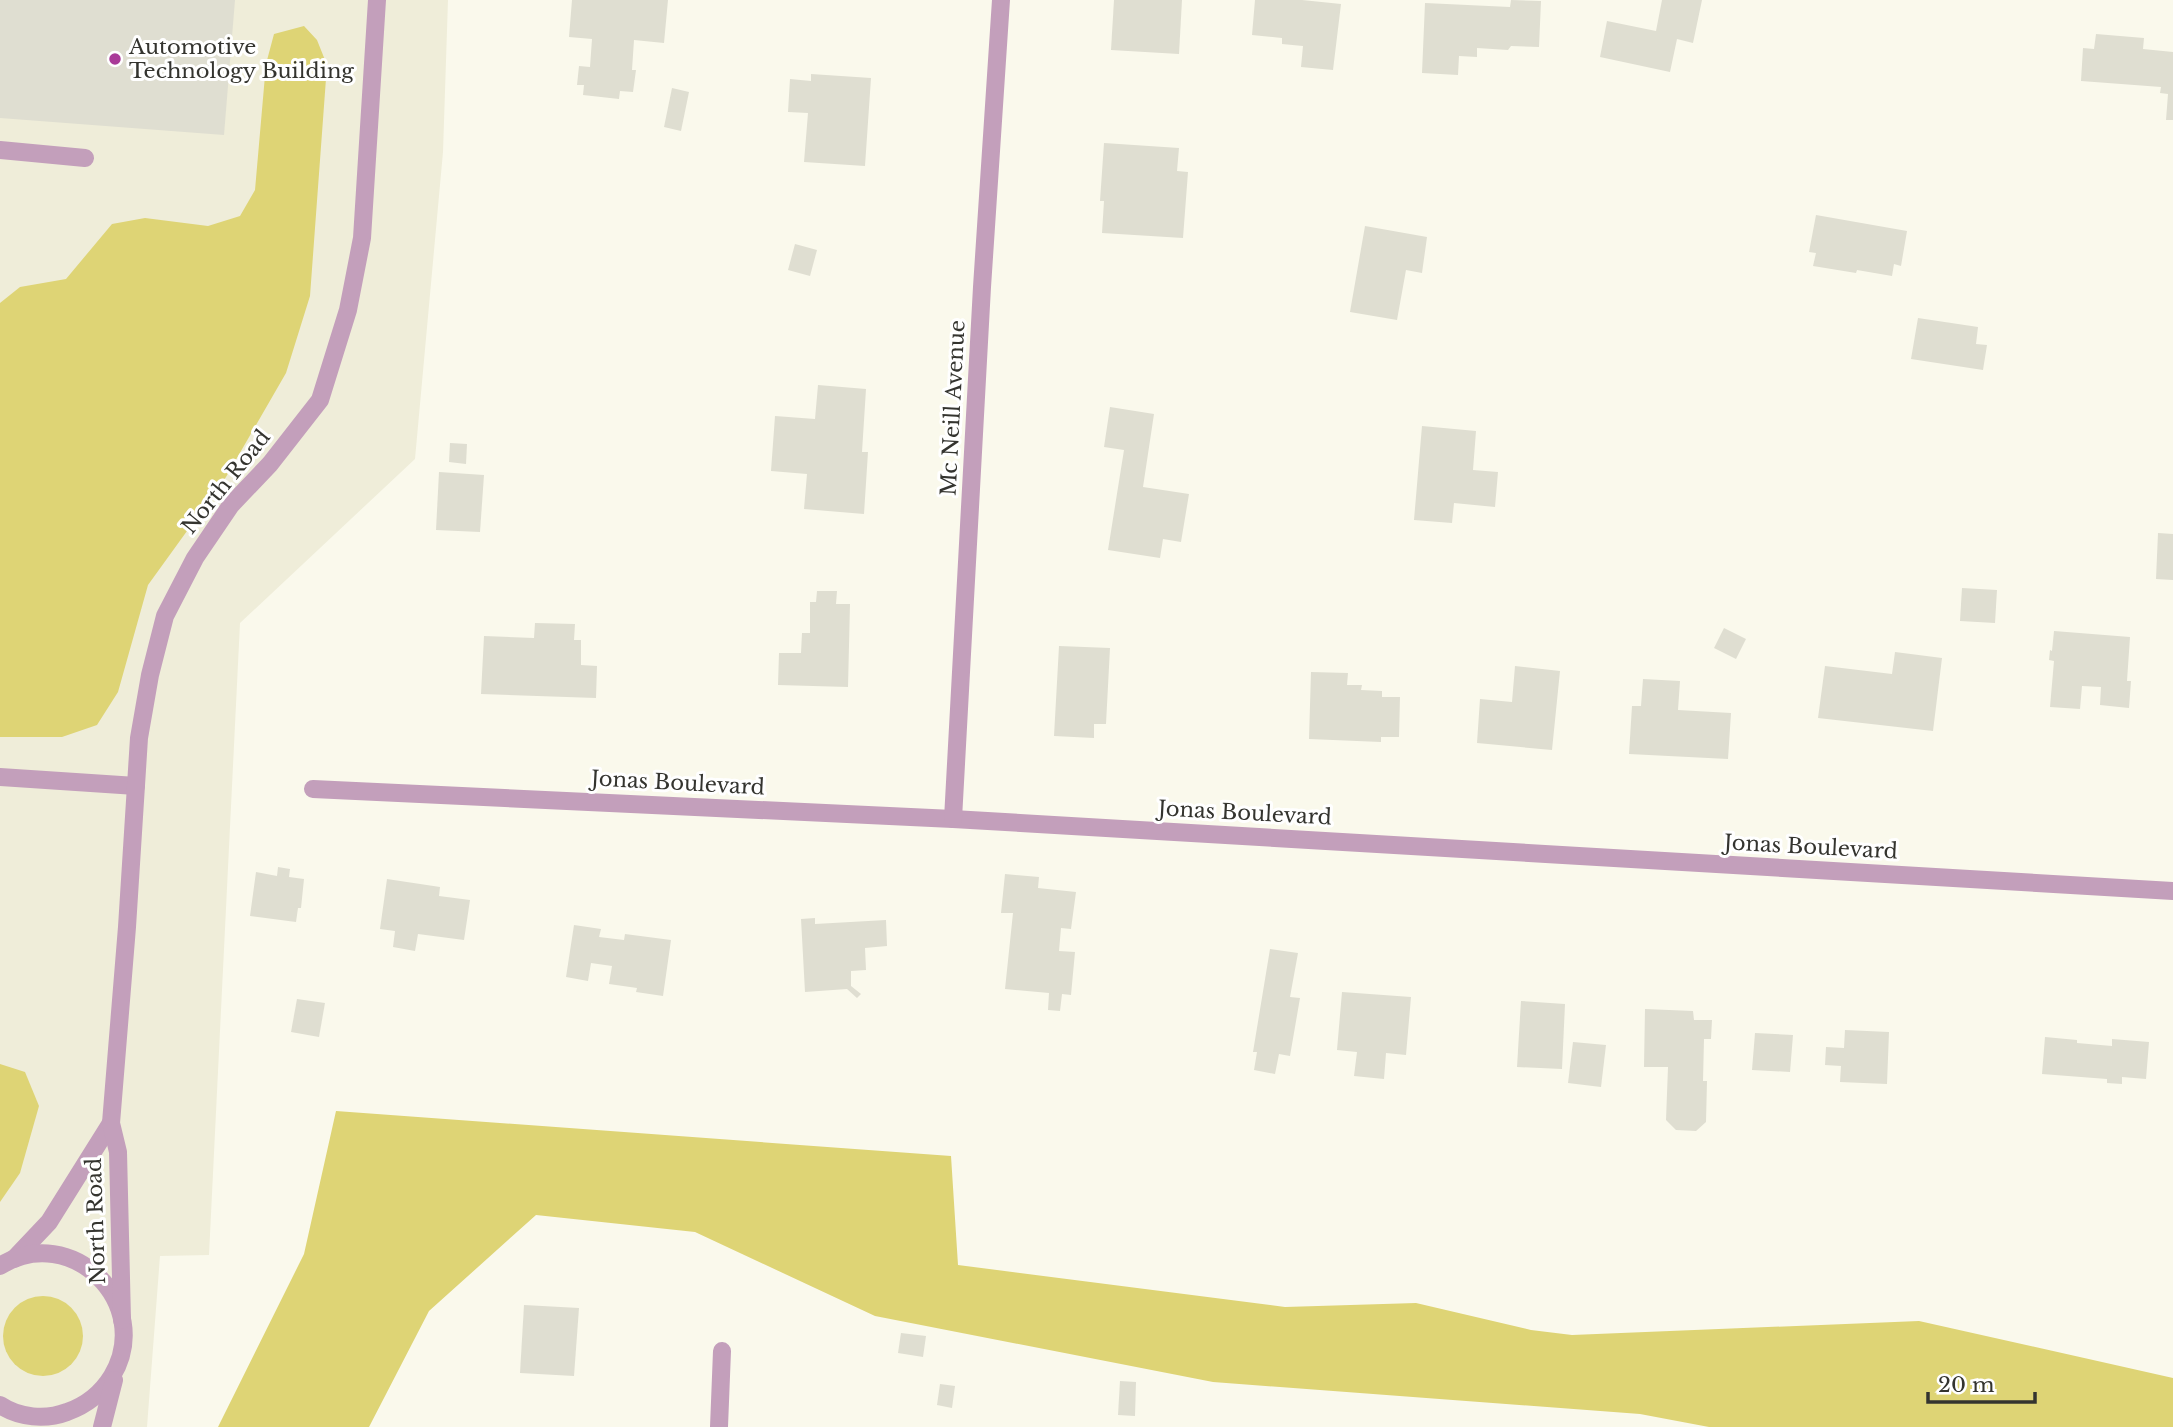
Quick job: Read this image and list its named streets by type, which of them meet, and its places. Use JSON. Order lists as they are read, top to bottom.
{
  "streets": {
    "street": ["Mc Neill Avenue", "North Road", "Jonas Boulevard"]
  },
  "crossings": [
    ["Mc Neill Avenue", "Jonas Boulevard"]
  ],
  "places": ["Automotive Technology Building"],
  "scale_bar": "20 m"
}
